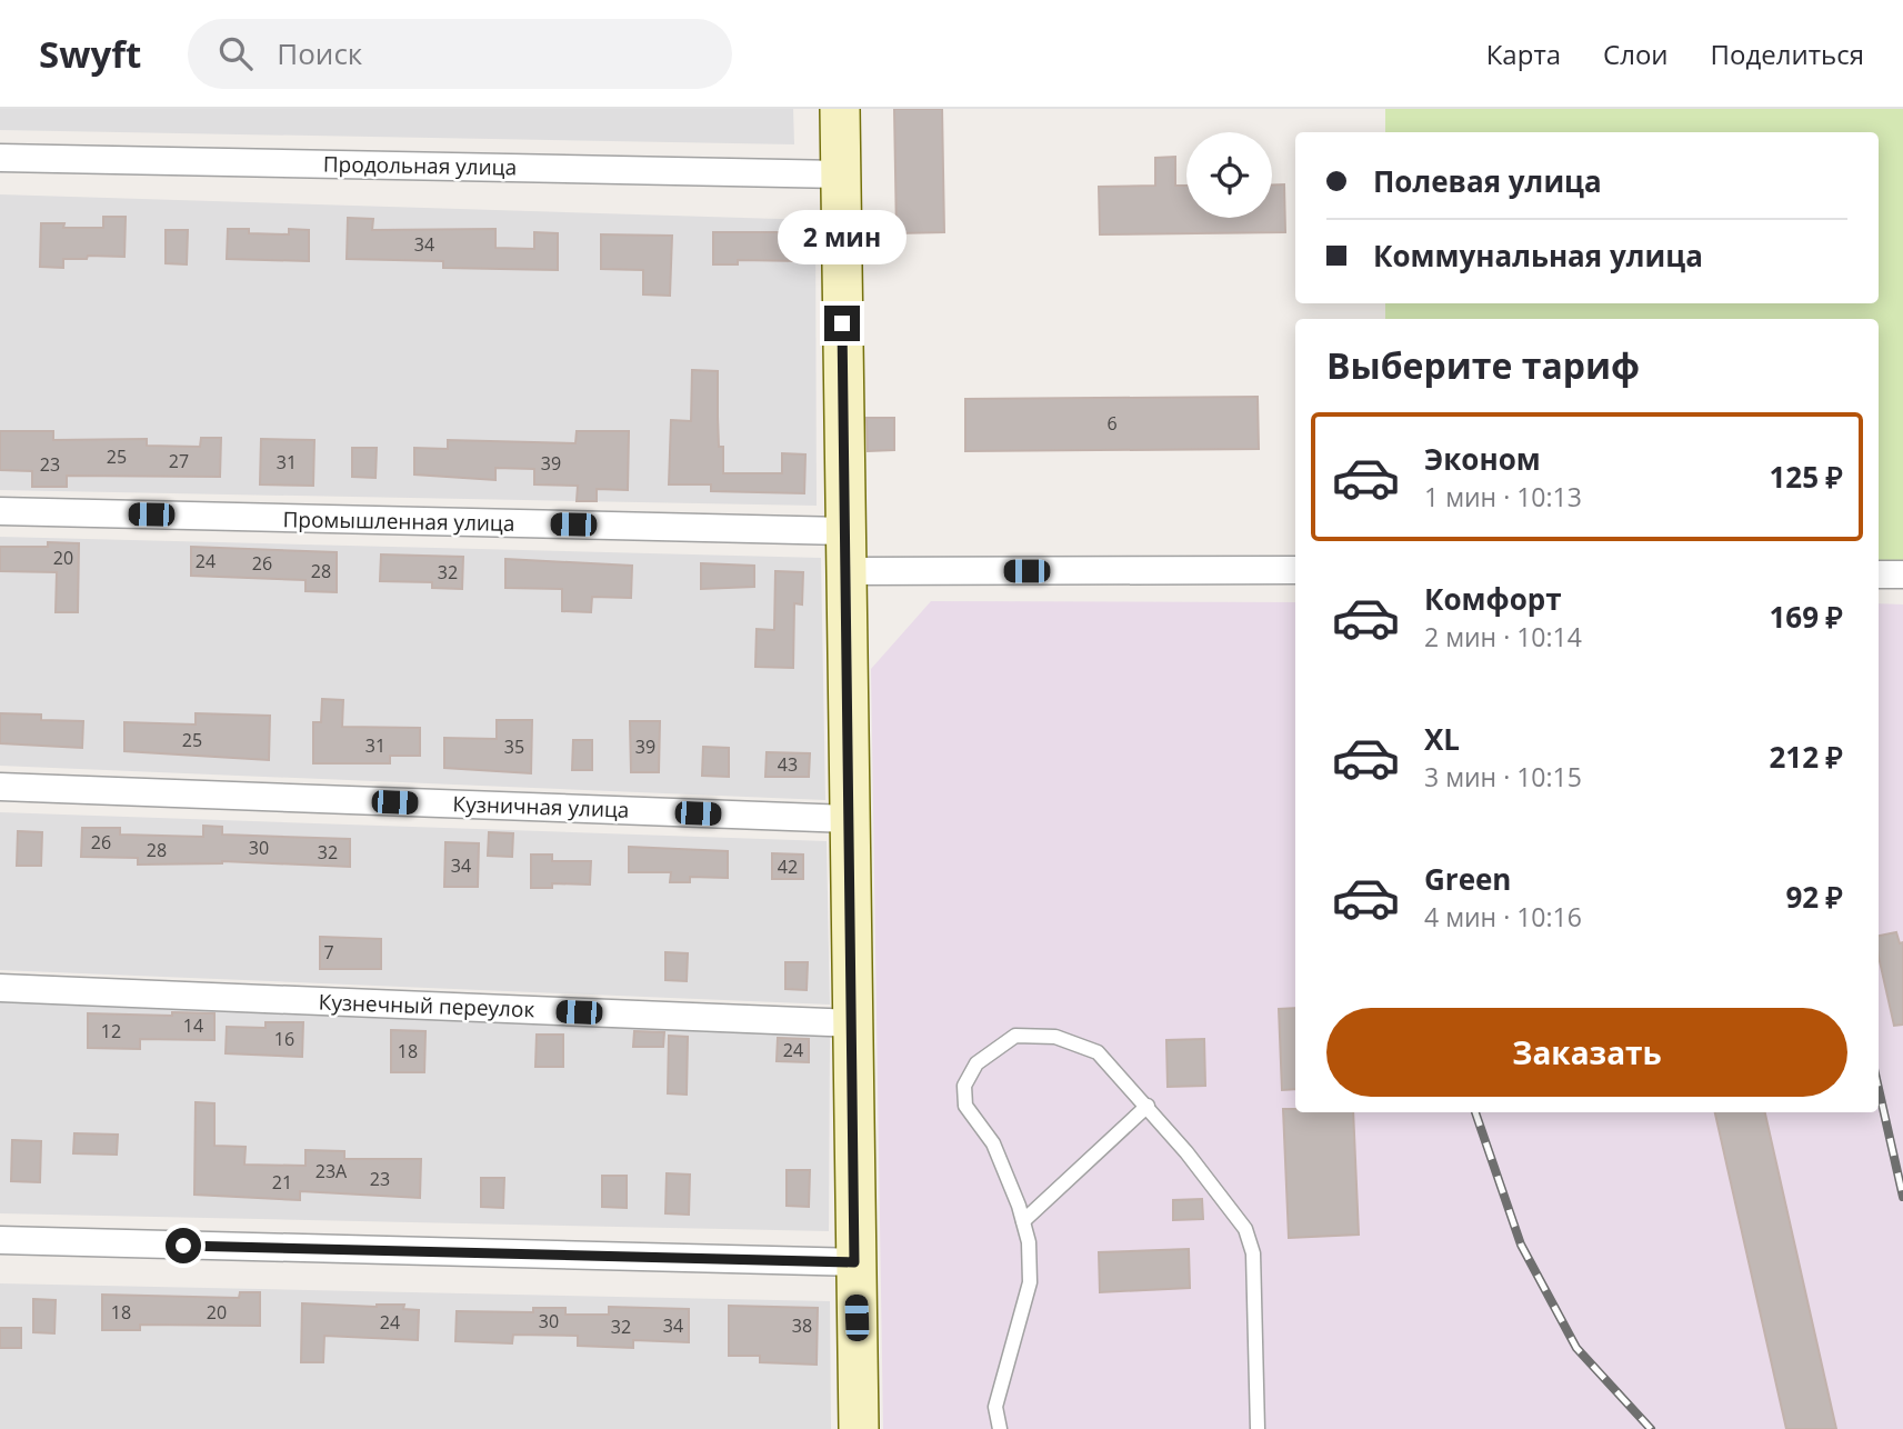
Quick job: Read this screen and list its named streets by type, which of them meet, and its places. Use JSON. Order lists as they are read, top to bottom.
{
  "streets": {
    "street": [
      "Продольная улица",
      "Промышленная улица",
      "Кузничная улица",
      "Кузнечный переулок"
    ]
  },
  "house_numbers": [
    "34",
    "6",
    "25",
    "27",
    "31",
    "39",
    "23",
    "20",
    "24",
    "26",
    "28",
    "32",
    "25",
    "31",
    "35",
    "39",
    "43",
    "26",
    "30",
    "28",
    "32",
    "34",
    "42",
    "7",
    "14",
    "12",
    "16",
    "24",
    "18",
    "23А",
    "23",
    "21",
    "18",
    "20",
    "30",
    "24",
    "34",
    "38",
    "32"
  ],
  "page": {
    "header": "Swyft",
    "search": "Поиск",
    "nav": ["Карта", "Слои", "Поделиться"],
    "banner": ["Полевая улица", "Коммунальная улица"],
    "bubble": "2 мин",
    "heading": "Выберите тариф",
    "list": [
      {
        "name": "Эконом",
        "note": "1 мин · 10:13",
        "value": "125 ₽"
      },
      {
        "name": "Комфорт",
        "note": "2 мин · 10:14",
        "value": "169 ₽"
      },
      {
        "name": "XL",
        "note": "3 мин · 10:15",
        "value": "212 ₽"
      },
      {
        "name": "Green",
        "note": "4 мин · 10:16",
        "value": "92 ₽"
      }
    ],
    "buttons": "Заказать"
  }
}
